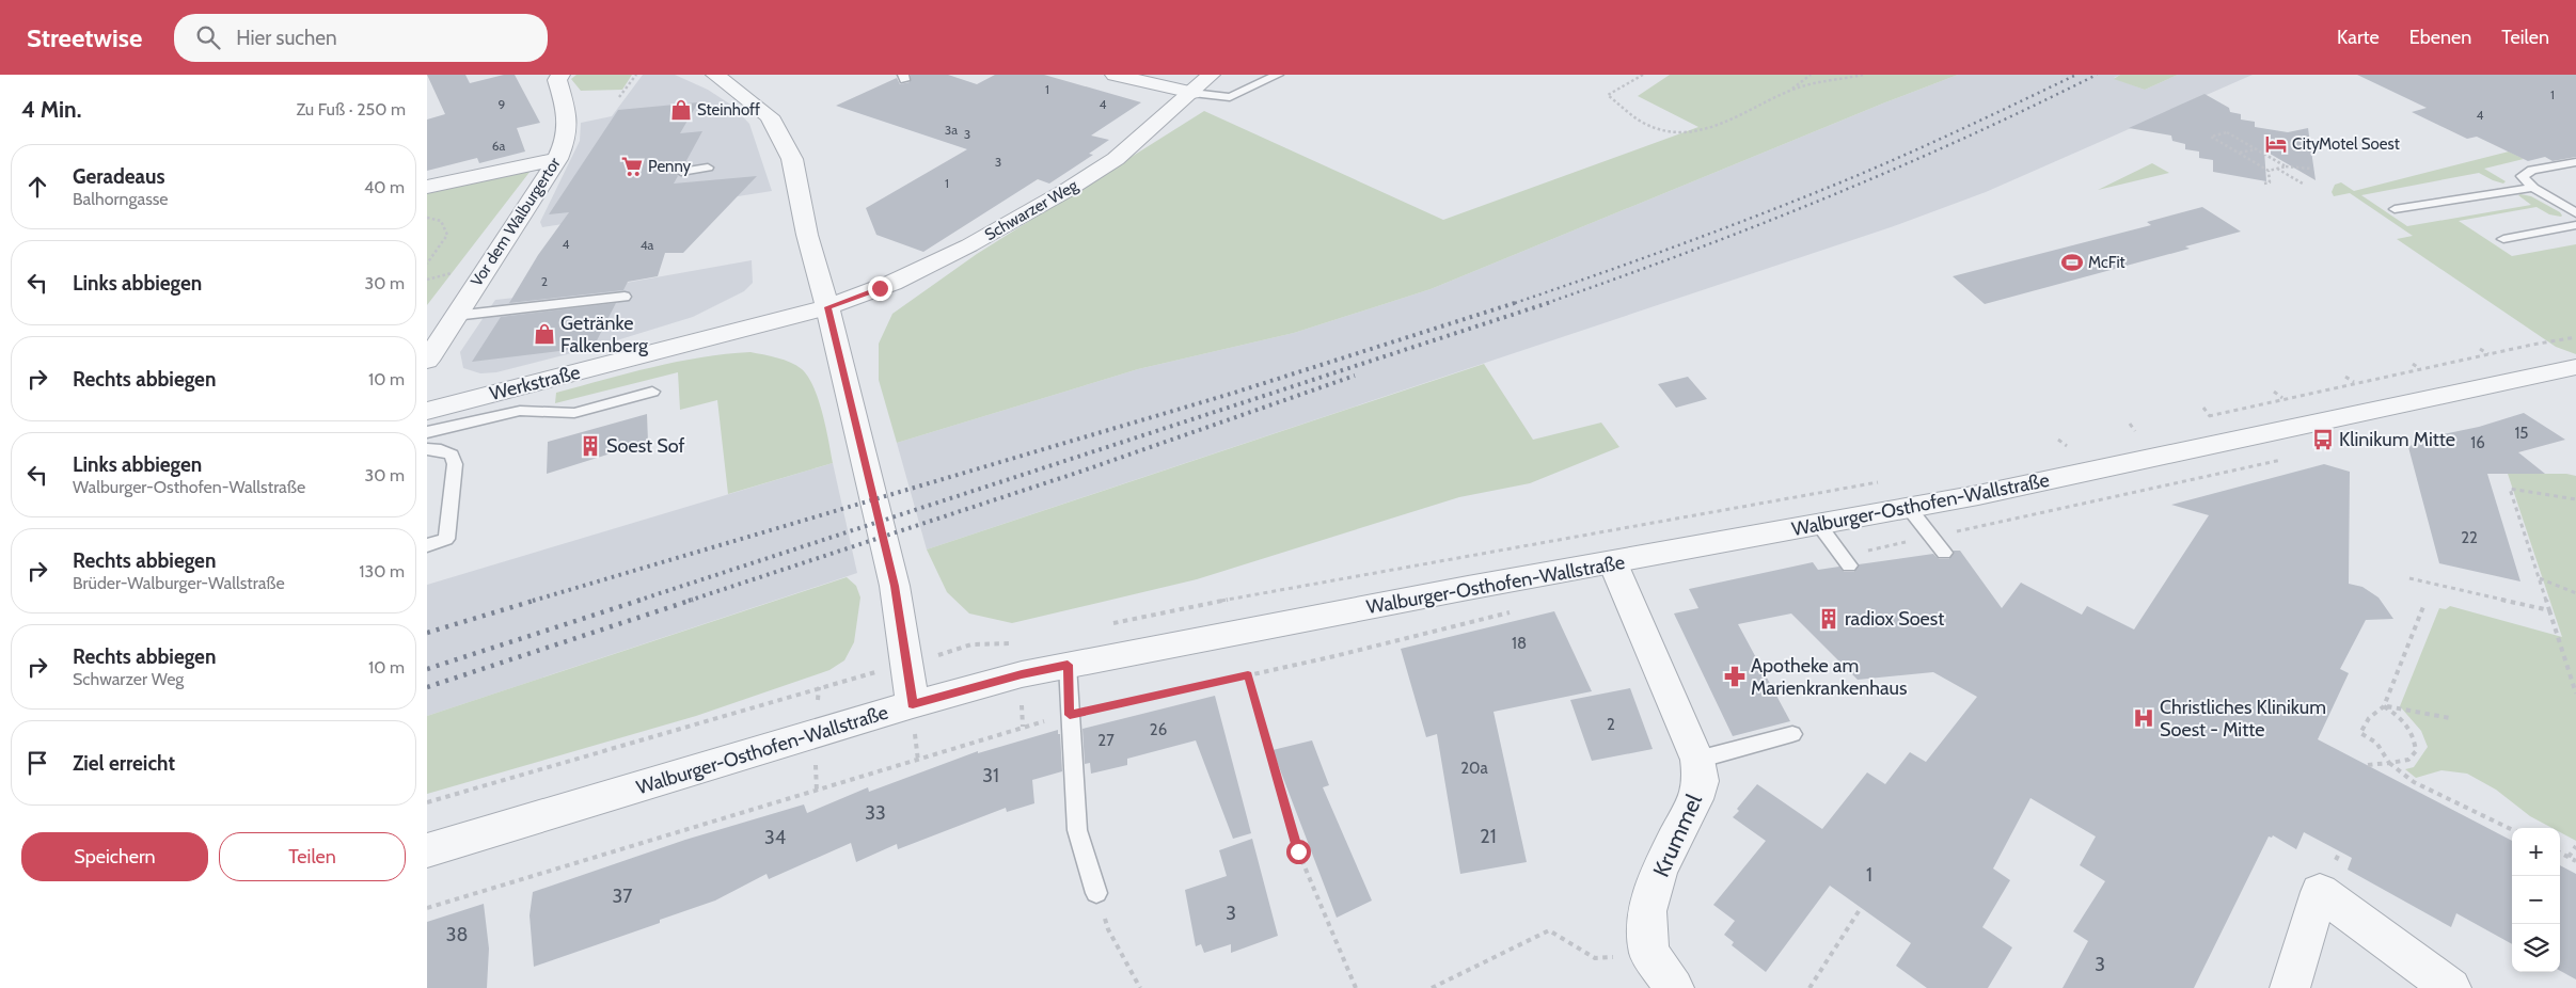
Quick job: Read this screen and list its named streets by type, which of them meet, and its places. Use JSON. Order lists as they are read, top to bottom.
{
  "streets": {
    "street": [
      "Schwarzer Weg",
      "Vor dem Walburgertor",
      "Werkstraße",
      "Walburger-Osthofen-Wallstraße",
      "Krummel"
    ]
  },
  "crossings": [
    ["Schwarzer Weg", "Werkstraße"],
    ["Walburger-Osthofen-Wallstraße", "Krummel"]
  ],
  "places": {
    "shop": ["Steinhoff", "Getränke Falkenberg"],
    "hotel": ["CityMotel Soest"],
    "supermarket": ["Penny"],
    "sports": ["McFit"],
    "bus stop": ["Klinikum Mitte"],
    "building": ["Soest Sof", "radiox Soest"],
    "pharmacy": ["Apotheke am Marienkrankenhaus"],
    "hospital": ["Christliches Klinikum Soest - Mitte"]
  },
  "house_numbers": [
    "1",
    "1",
    "9",
    "4",
    "4",
    "3a",
    "3",
    "6a",
    "3",
    "1",
    "4",
    "4a",
    "2",
    "15",
    "16",
    "22",
    "18",
    "2",
    "26",
    "27",
    "20a",
    "31",
    "33",
    "21",
    "34",
    "1",
    "37",
    "3",
    "38",
    "3"
  ],
  "page": {
    "header": "Streetwise",
    "search": "Hier suchen",
    "nav": ["Karte", "Ebenen", "Teilen"],
    "heading": ["4 Min.", "Zu Fuß · 250 m"],
    "list": [
      ["Geradeaus", "Balhorngasse", "40 m"],
      ["Links abbiegen", "30 m"],
      ["Rechts abbiegen", "10 m"],
      ["Links abbiegen", "Walburger-Osthofen-Wallstraße", "30 m"],
      ["Rechts abbiegen", "Brüder-Walburger-Wallstraße", "130 m"],
      ["Rechts abbiegen", "Schwarzer Weg", "10 m"],
      "Ziel erreicht"
    ],
    "buttons": ["Speichern", "Teilen"],
    "map_buttons": ["+", "−"]
  }
}
